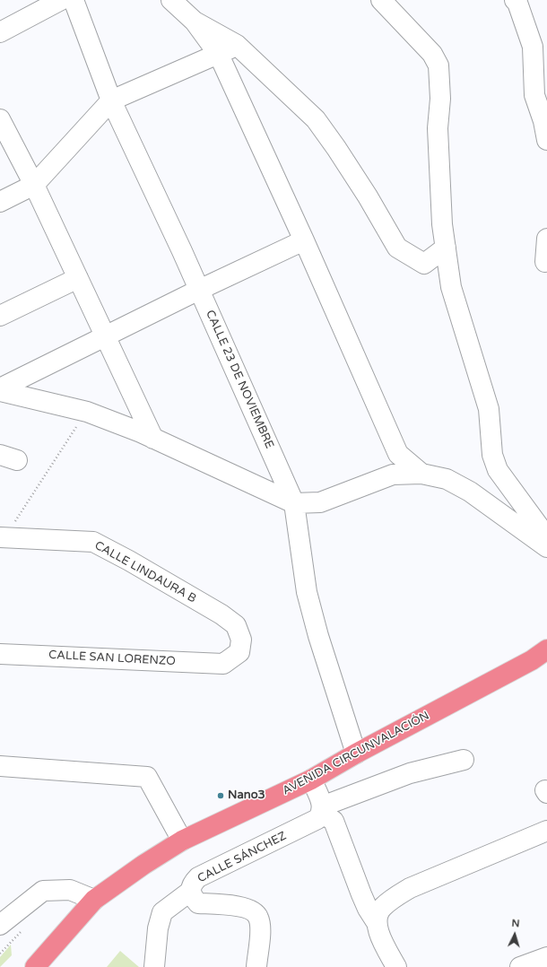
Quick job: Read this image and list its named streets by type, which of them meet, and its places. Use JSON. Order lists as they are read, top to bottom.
{
  "streets": {
    "highway": ["AVENIDA CIRCUNVALACIÓN"],
    "street": [
      "CALLE 23 DE NOVIEMBRE",
      "CALLE LINDAURA B",
      "CALLE SAN LORENZO",
      "CALLE SÁNCHEZ"
    ]
  },
  "crossings": [
    ["CALLE 23 DE NOVIEMBRE", "AVENIDA CIRCUNVALACIÓN"],
    ["CALLE LINDAURA B", "CALLE SAN LORENZO"]
  ],
  "places": ["Nano3"],
  "north": "top"
}
